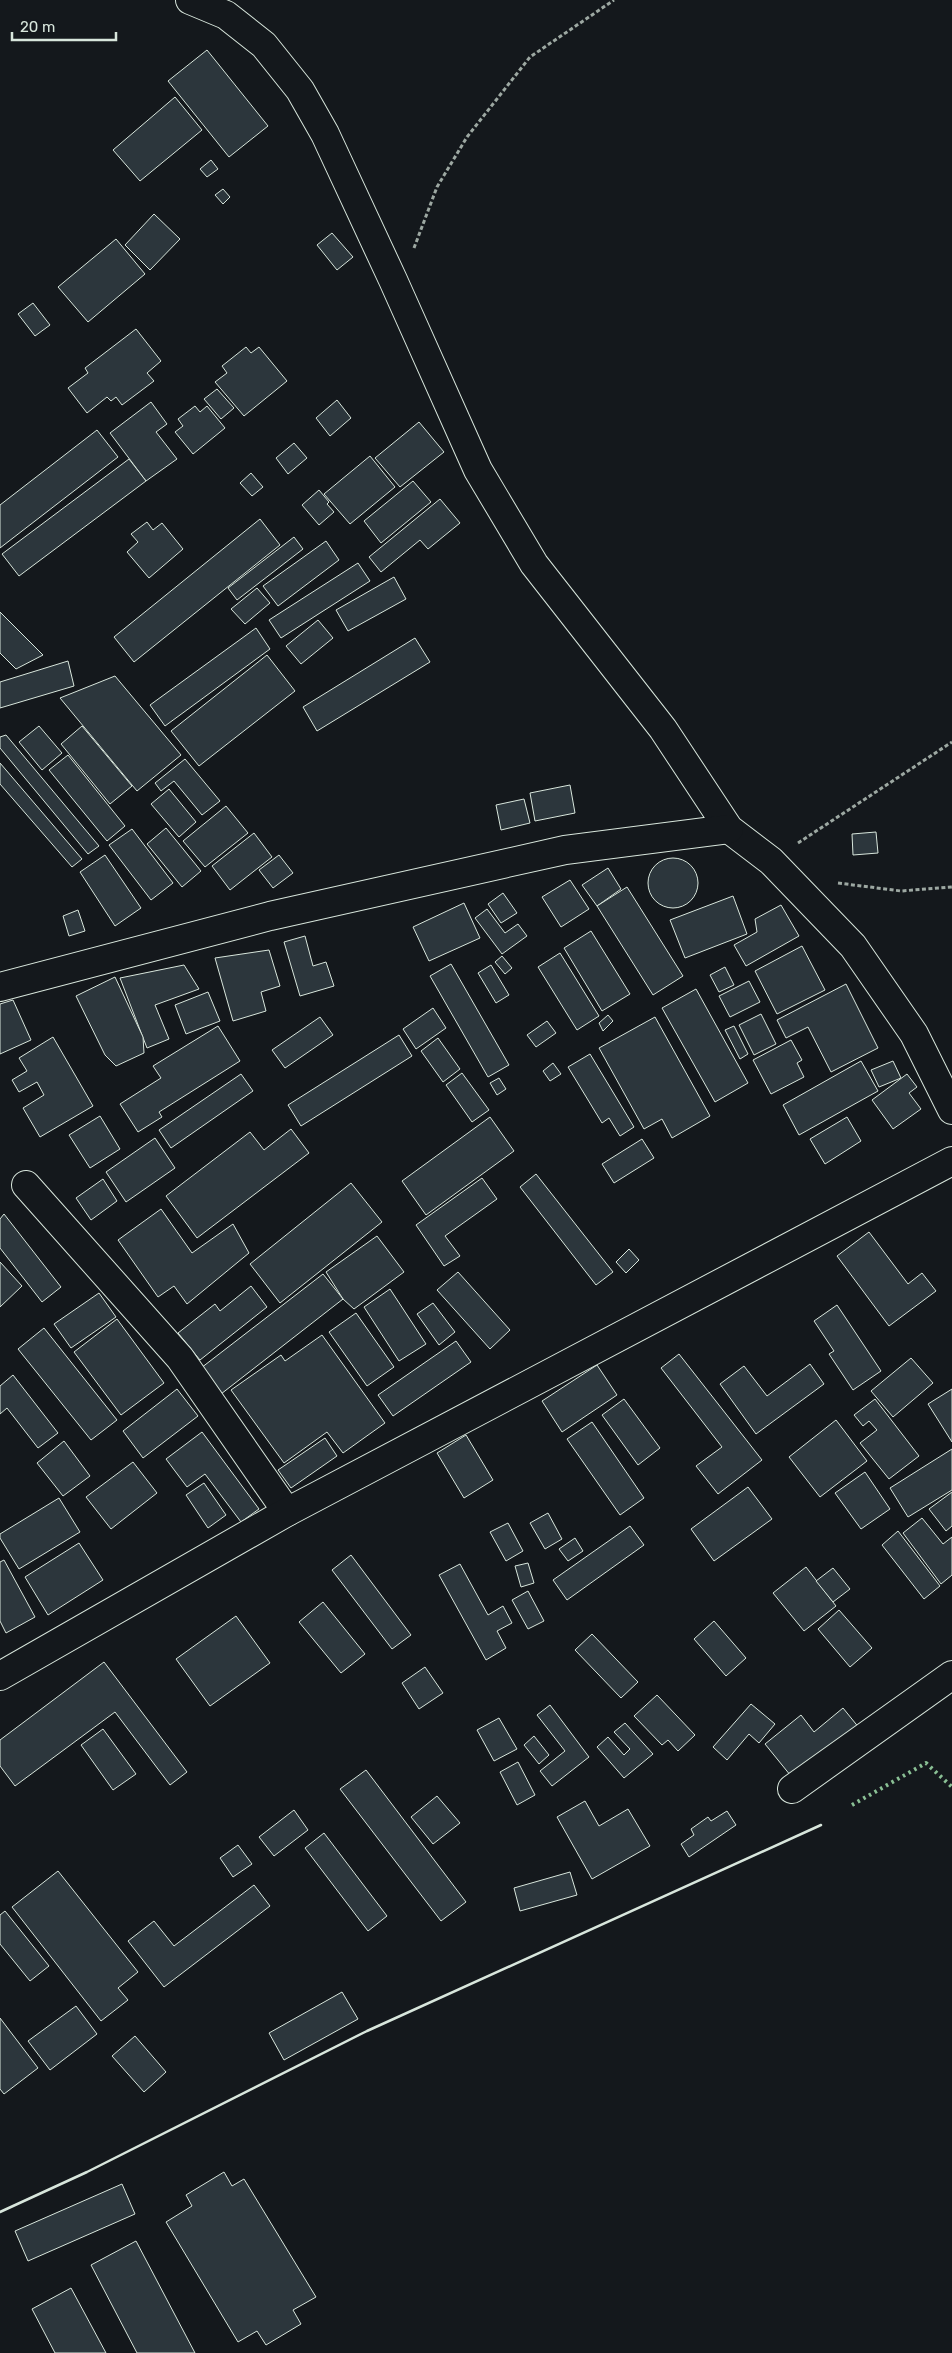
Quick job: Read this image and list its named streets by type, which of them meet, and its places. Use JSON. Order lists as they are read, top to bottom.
{
  "scale_bar": "20 m"
}
